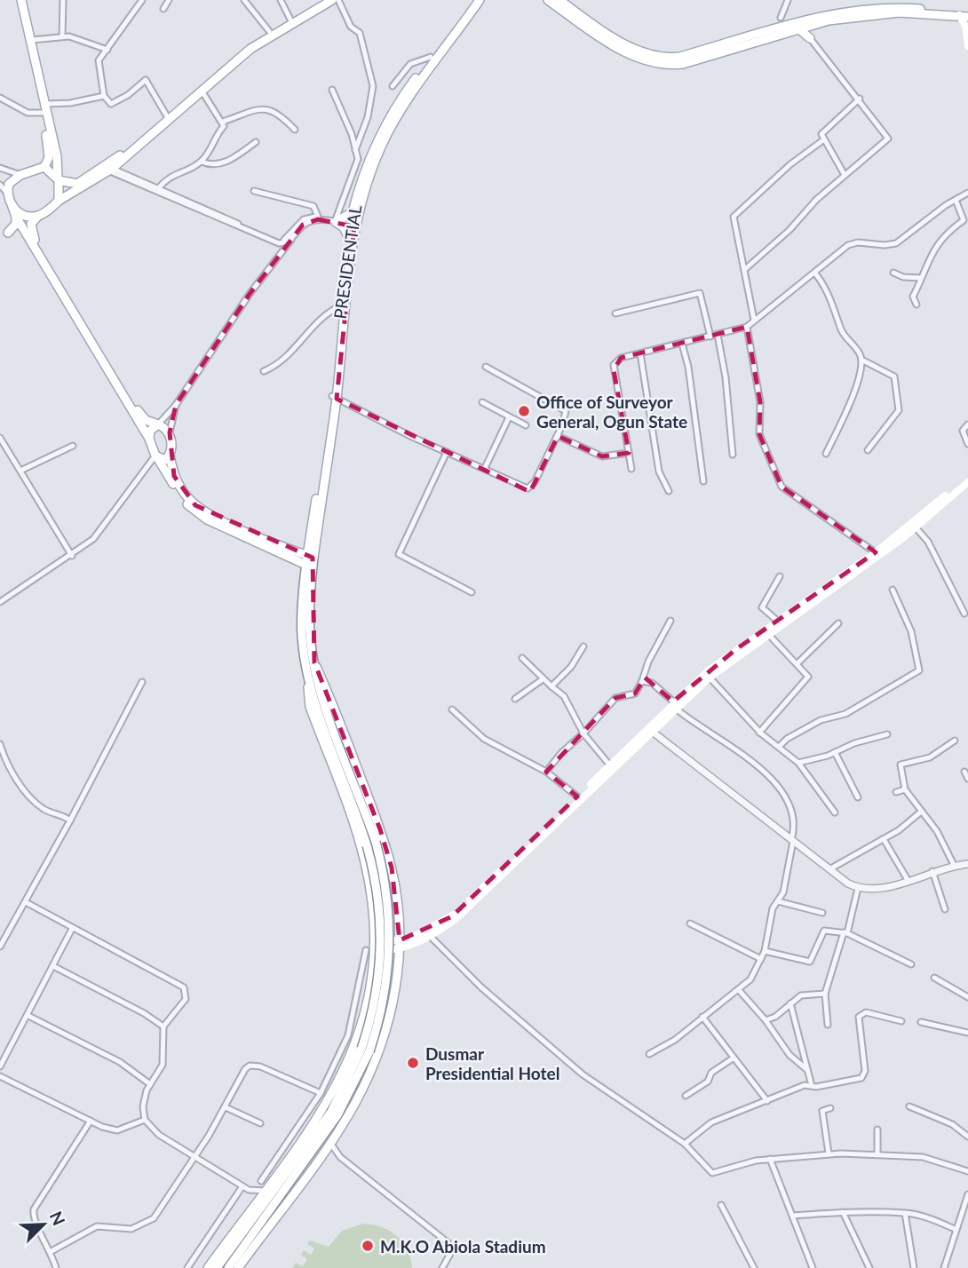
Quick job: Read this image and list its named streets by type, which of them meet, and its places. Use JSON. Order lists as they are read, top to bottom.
{
  "streets": {
    "main road": ["PRESIDENTIAL"]
  },
  "places": ["Office of Surveyor General, Ogun State", "Dusmar Presidential Hotel", "M.K.O Abiola Stadium"],
  "north": "top right"
}
